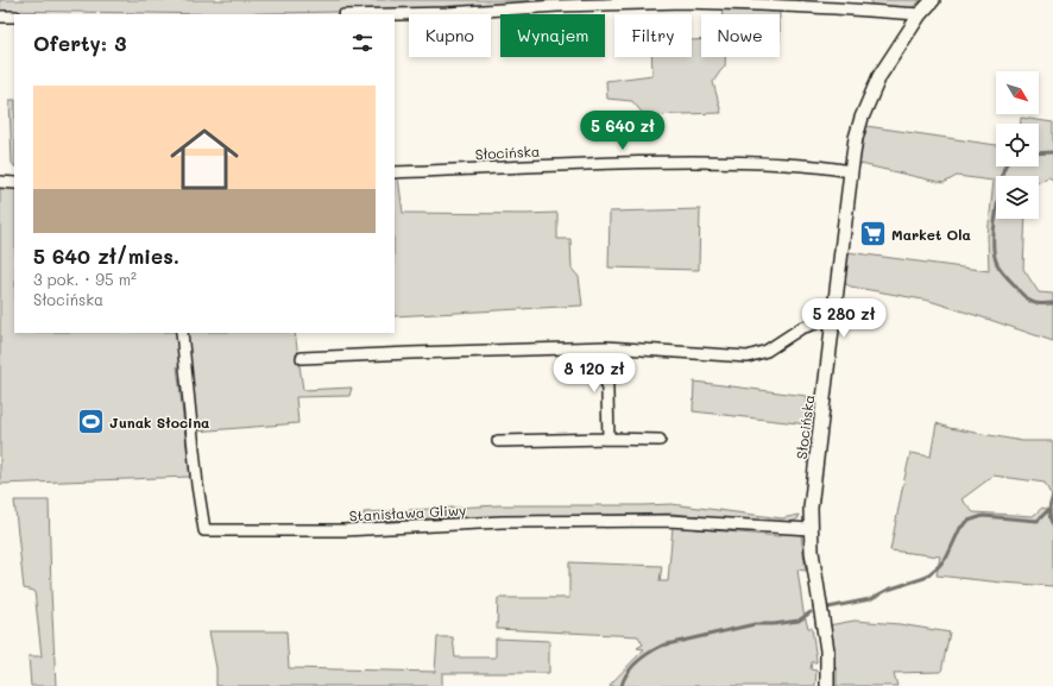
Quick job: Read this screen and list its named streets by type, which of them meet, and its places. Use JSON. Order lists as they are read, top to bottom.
{
  "streets": {
    "street": ["Słocińska", "Stanisława Gliwy"]
  },
  "crossings": [
    ["Słocińska", "Stanisława Gliwy"]
  ],
  "places": {
    "supermarket": ["Market Ola"],
    "sports": ["Junak Słocina"]
  },
  "north": "bottom right",
  "page": {
    "chip": [
      "Kupno",
      "Wynajem",
      "Filtry",
      "Nowe"
    ],
    "heading": "Oferty: 3",
    "list": [
      {
        "name": "5 640 zł/mies.",
        "note": "3 pok. · 95 m² · Słocińska"
      }
    ],
    "price": ["5 640 zł", "5 280 zł", "8 120 zł"]
  }
}
